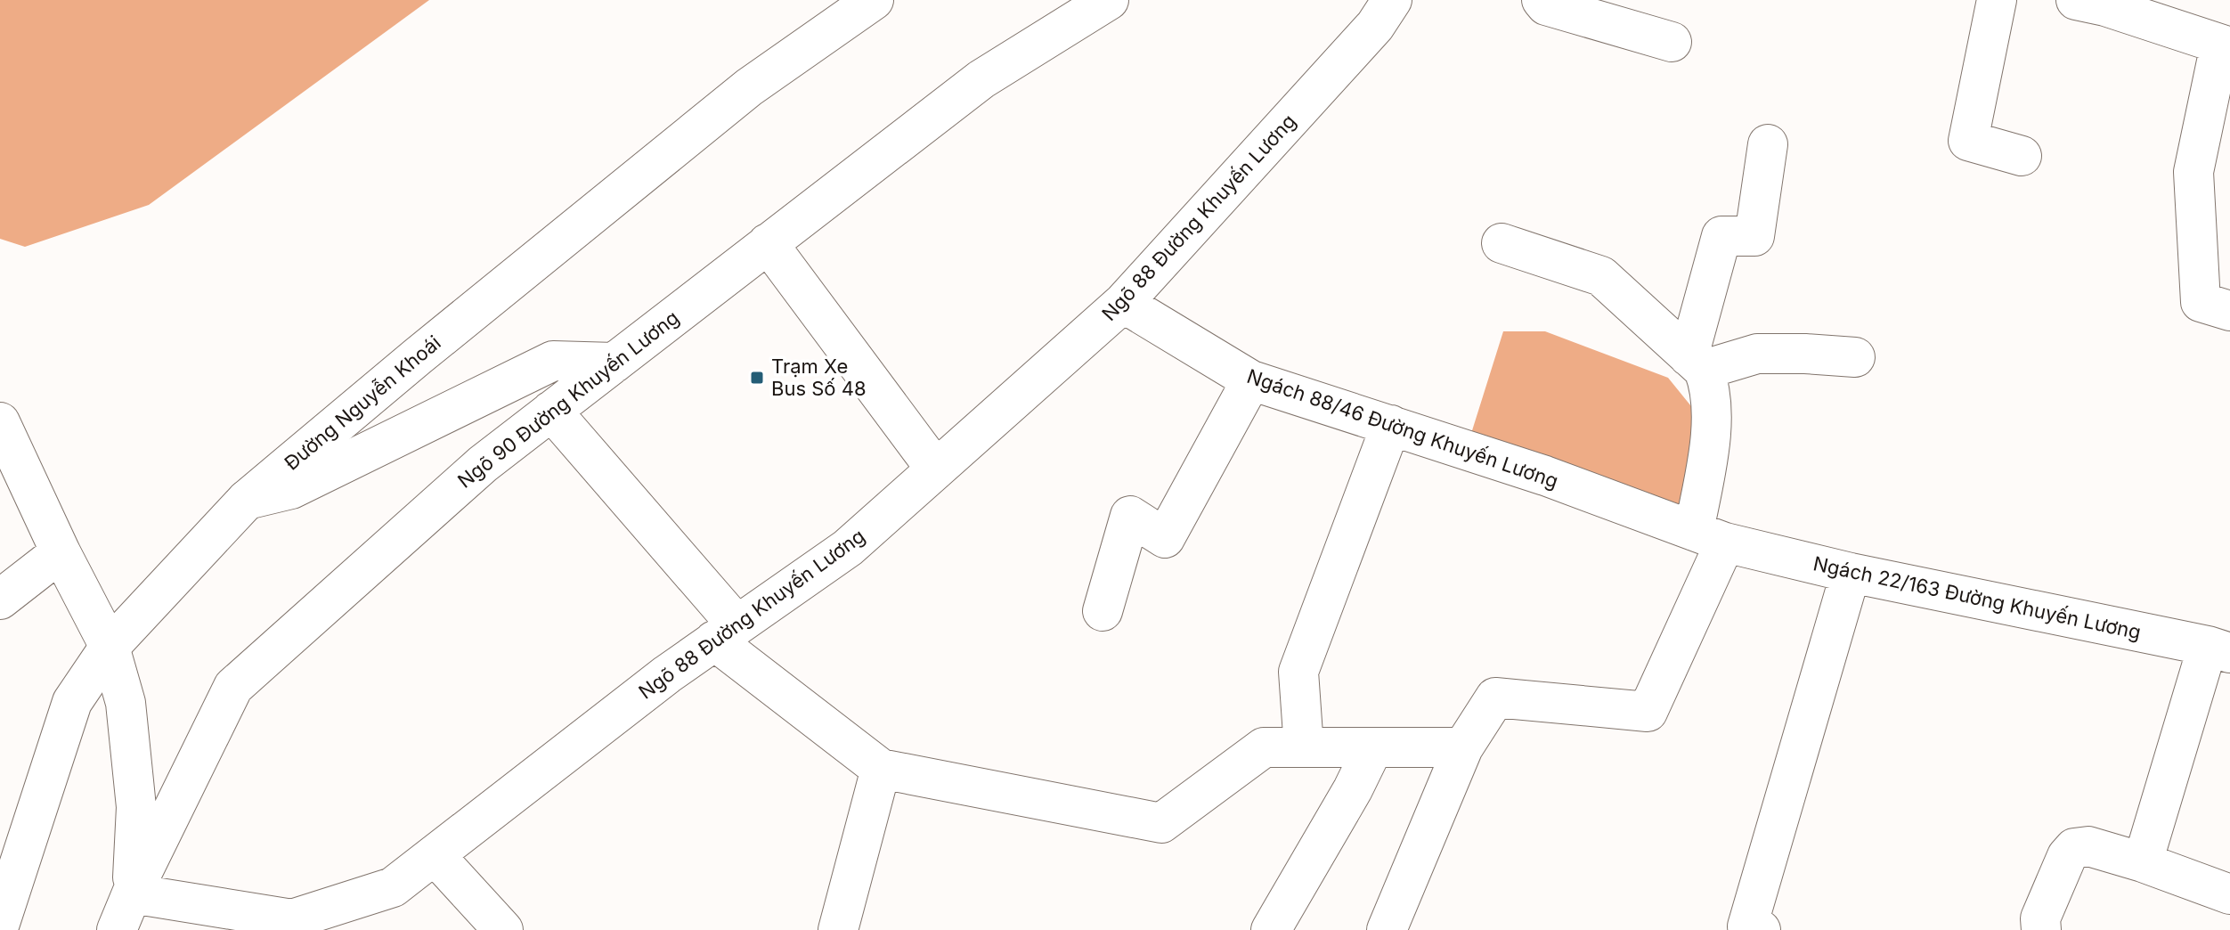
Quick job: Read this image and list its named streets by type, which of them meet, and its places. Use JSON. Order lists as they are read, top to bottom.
{
  "streets": {
    "street": [
      "Ngõ 88 Đường Khuyến Lương",
      "Ngõ 90 Đường Khuyến Lương",
      "Đường Nguyễn Khoái",
      "Ngách 88/46 Đường Khuyến Lương",
      "Ngách 22/163 Đường Khuyến Lương"
    ]
  },
  "crossings": [
    ["Ngõ 88 Đường Khuyến Lương", "Ngõ 90 Đường Khuyến Lương"],
    ["Ngõ 88 Đường Khuyến Lương", "Ngách 88/46 Đường Khuyến Lương"],
    ["Ngách 88/46 Đường Khuyến Lương", "Ngách 22/163 Đường Khuyến Lương"]
  ],
  "places": {
    "transit": ["Trạm Xe Bus Số 48"]
  }
}
